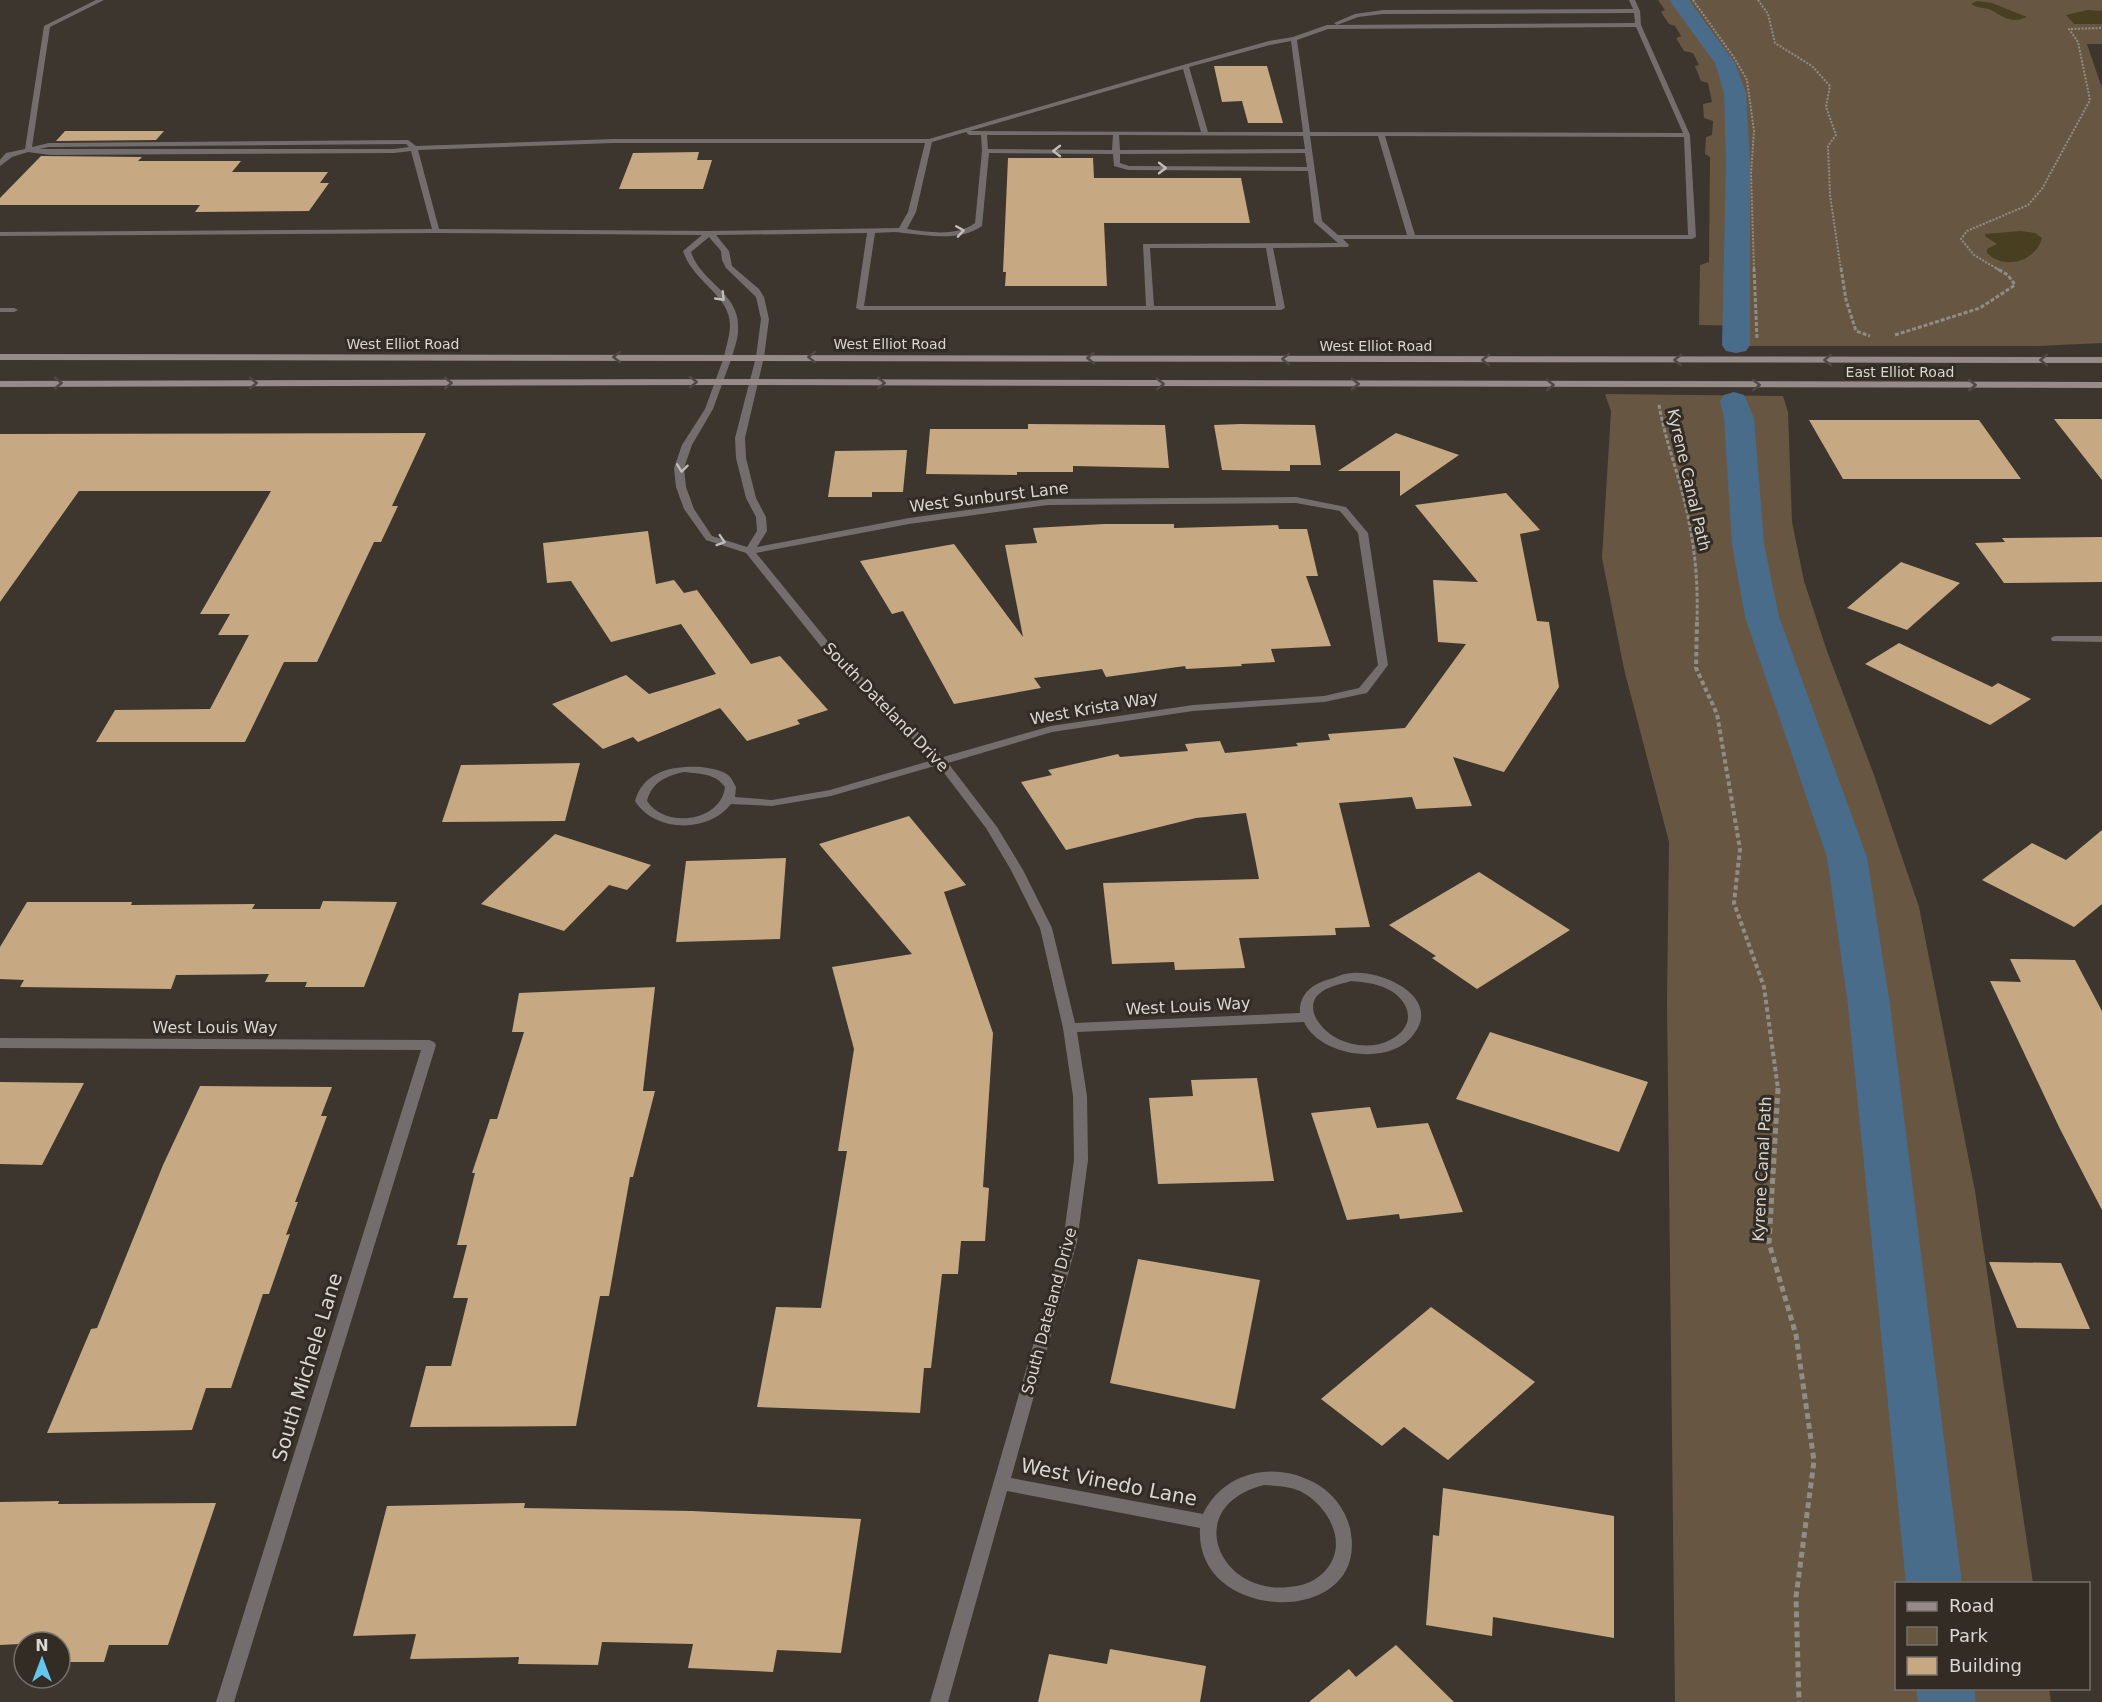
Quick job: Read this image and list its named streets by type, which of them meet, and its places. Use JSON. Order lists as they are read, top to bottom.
{
  "streets": {
    "main road": ["West Elliot Road", "East Elliot Road"],
    "street": [
      "West Sunburst Lane",
      "South Dateland Drive",
      "West Krista Way",
      "West Louis Way",
      "South Michele Lane",
      "West Vinedo Lane"
    ],
    "path": ["Kyrene Canal Path"]
  },
  "crossings": [
    ["West Elliot Road", "East Elliot Road"],
    ["West Sunburst Lane", "South Dateland Drive"],
    ["West Sunburst Lane", "West Krista Way"],
    ["South Dateland Drive", "West Krista Way"],
    ["South Dateland Drive", "West Louis Way"],
    ["South Dateland Drive", "West Vinedo Lane"],
    ["West Louis Way", "South Michele Lane"]
  ],
  "legend": ["Road", "Park", "Building"],
  "north": "top"
}
